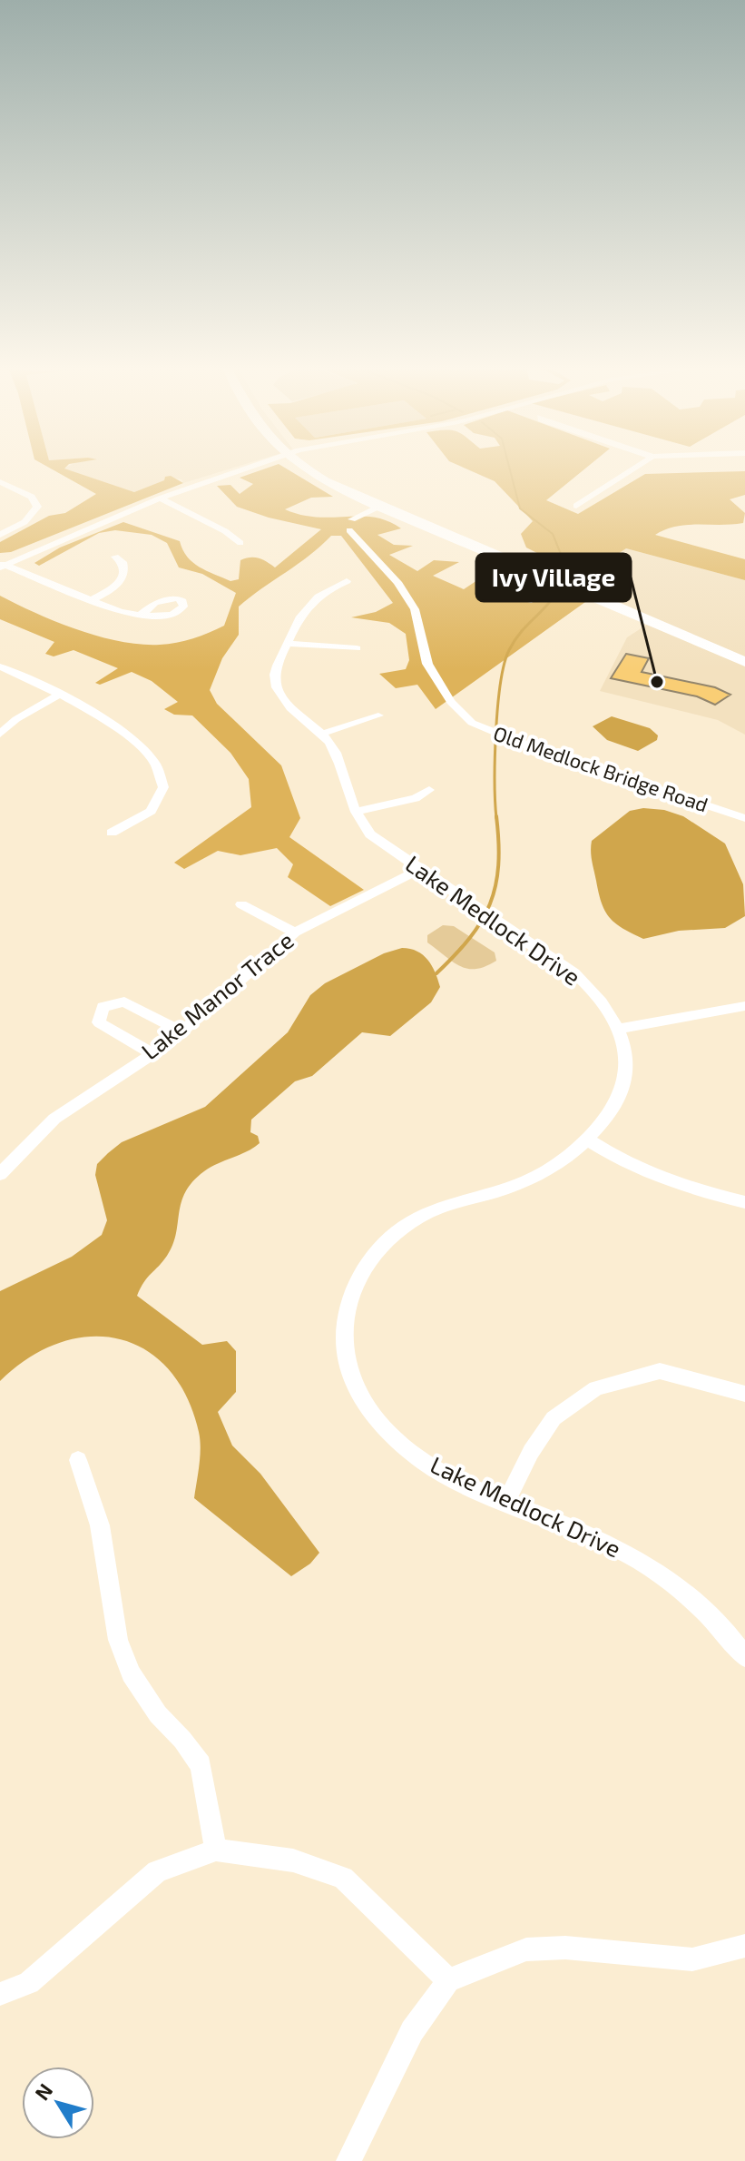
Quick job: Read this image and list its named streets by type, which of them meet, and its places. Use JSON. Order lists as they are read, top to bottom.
{
  "streets": {
    "street": ["Old Medlock Bridge Road", "Lake Medlock Drive", "Lake Manor Trace"]
  },
  "crossings": [
    ["Lake Medlock Drive", "Lake Manor Trace"]
  ],
  "places": ["Ivy Village"],
  "north": "top left"
}
